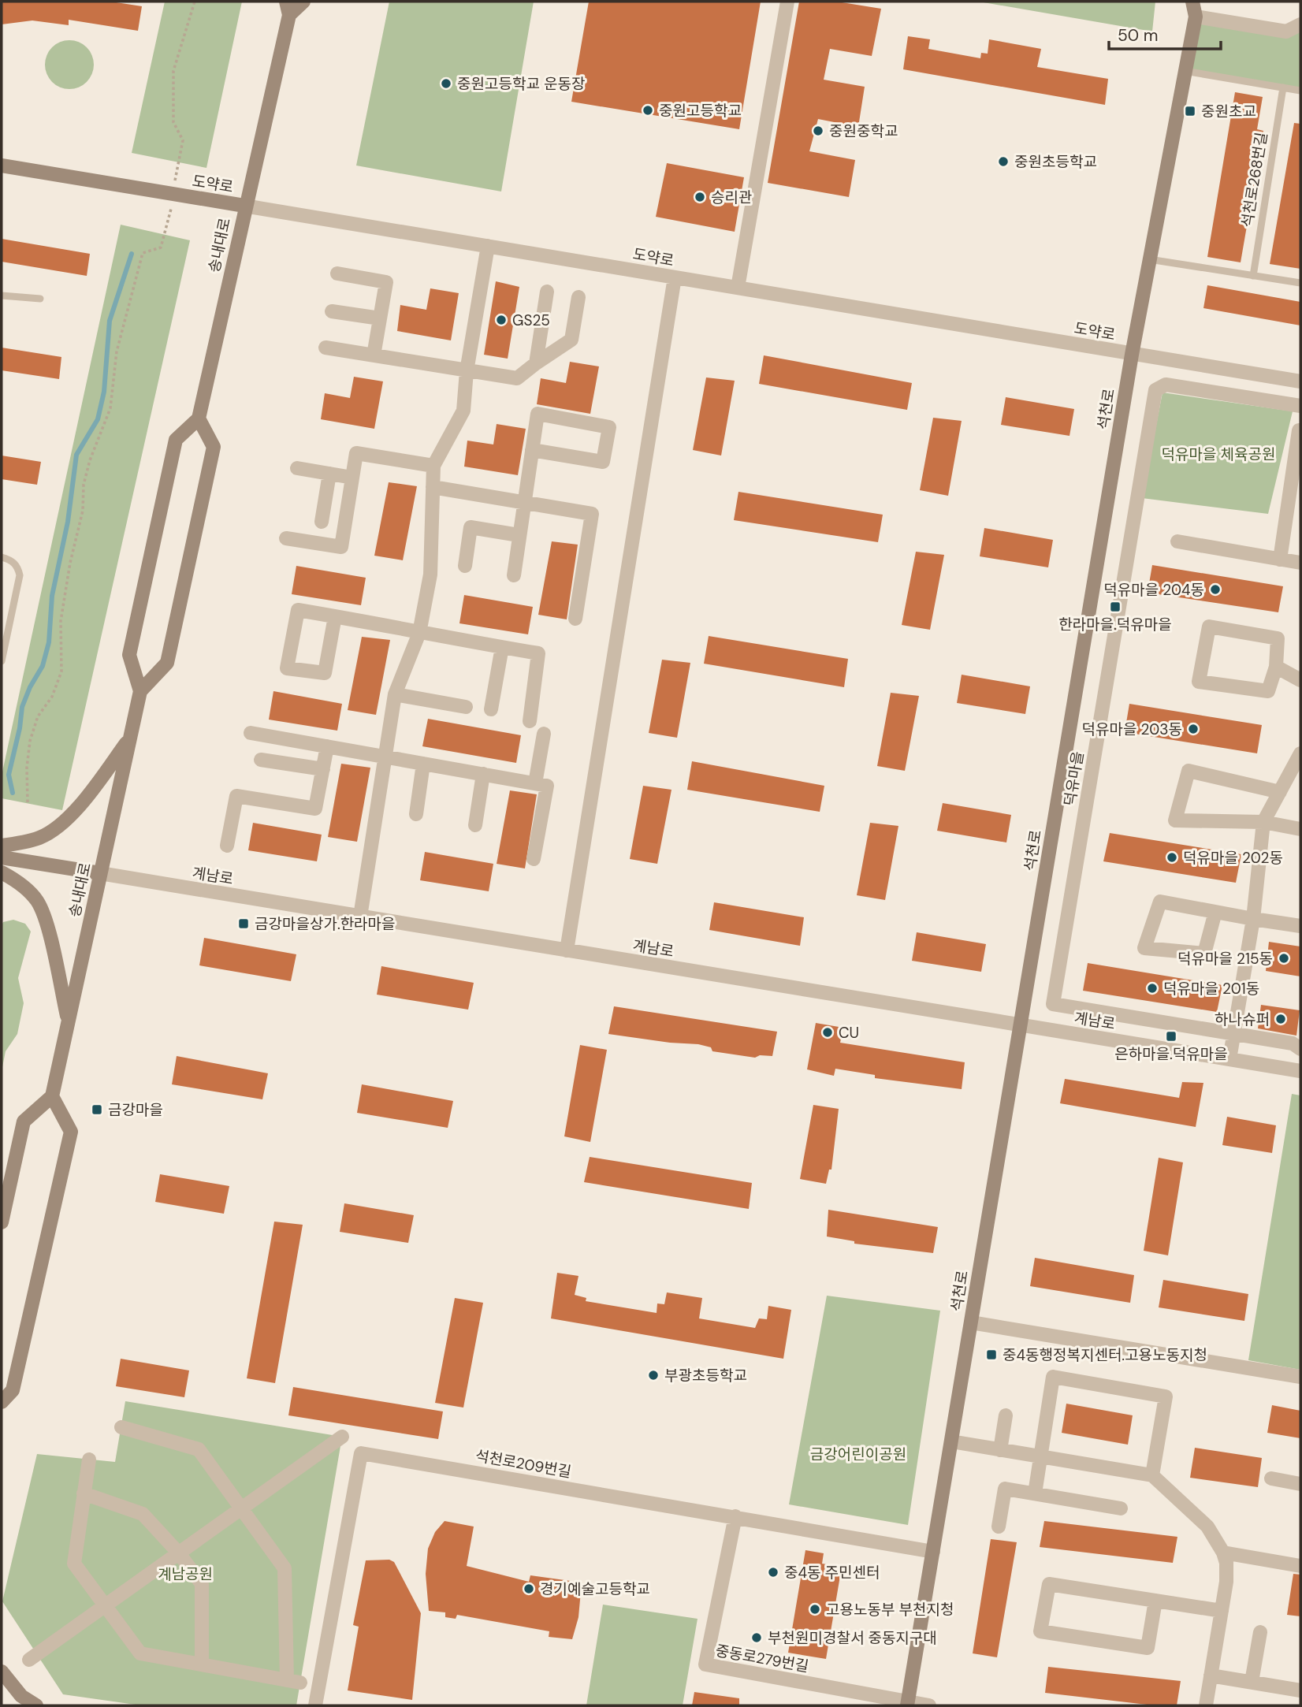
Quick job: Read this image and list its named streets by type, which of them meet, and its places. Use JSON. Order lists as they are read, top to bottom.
{
  "streets": {
    "street": [
      "도약로",
      "송내대로",
      "석천로",
      "덕유마을",
      "계남로",
      "석천로209번길",
      "중동로279번길"
    ],
    "lane": ["석천로268번길"]
  },
  "crossings": [
    ["도약로", "송내대로"],
    ["도약로", "석천로"],
    ["송내대로", "계남로"],
    ["석천로", "계남로"],
    ["석천로", "석천로209번길"],
    ["석천로", "중동로279번길"],
    ["석천로209번길", "중동로279번길"]
  ],
  "parks": ["덕유마을 체육공원", "금강어린이공원", "계남공원"],
  "places": {
    "other": [
      "중원고등학교 운동장",
      "중원고등학교",
      "중원중학교",
      "중원초등학교",
      "승리관",
      "GS25",
      "덕유마을 204동",
      "덕유마을 203동",
      "덕유마을 202동",
      "덕유마을 215동",
      "덕유마을 201동",
      "하나슈퍼",
      "CU",
      "부광초등학교",
      "중4동 주민센터",
      "경기예술고등학교",
      "고용노동부 부천지청",
      "부천원미경찰서 중동지구대"
    ],
    "transit": [
      "중원초교",
      "한라마을.덕유마을",
      "금강마을상가.한라마을",
      "은하마을.덕유마을",
      "금강마을",
      "중4동행정복지센터.고용노동지청"
    ]
  },
  "scale_bar": "50 m"
}
